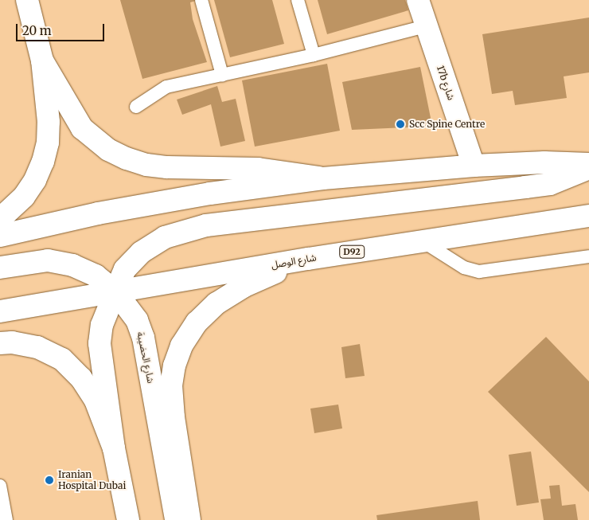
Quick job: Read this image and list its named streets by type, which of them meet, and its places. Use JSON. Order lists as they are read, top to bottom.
{
  "streets": {
    "main road": [
      "17b شارع",
      "D92",
      "شارع الوصل",
      "شارع الحضيبة"
    ]
  },
  "crossings": [
    ["شارع الوصل", "شارع الحضيبة"]
  ],
  "places": ["Scc Spine Centre", "Iranian Hospital Dubai"],
  "scale_bar": "20 m"
}
